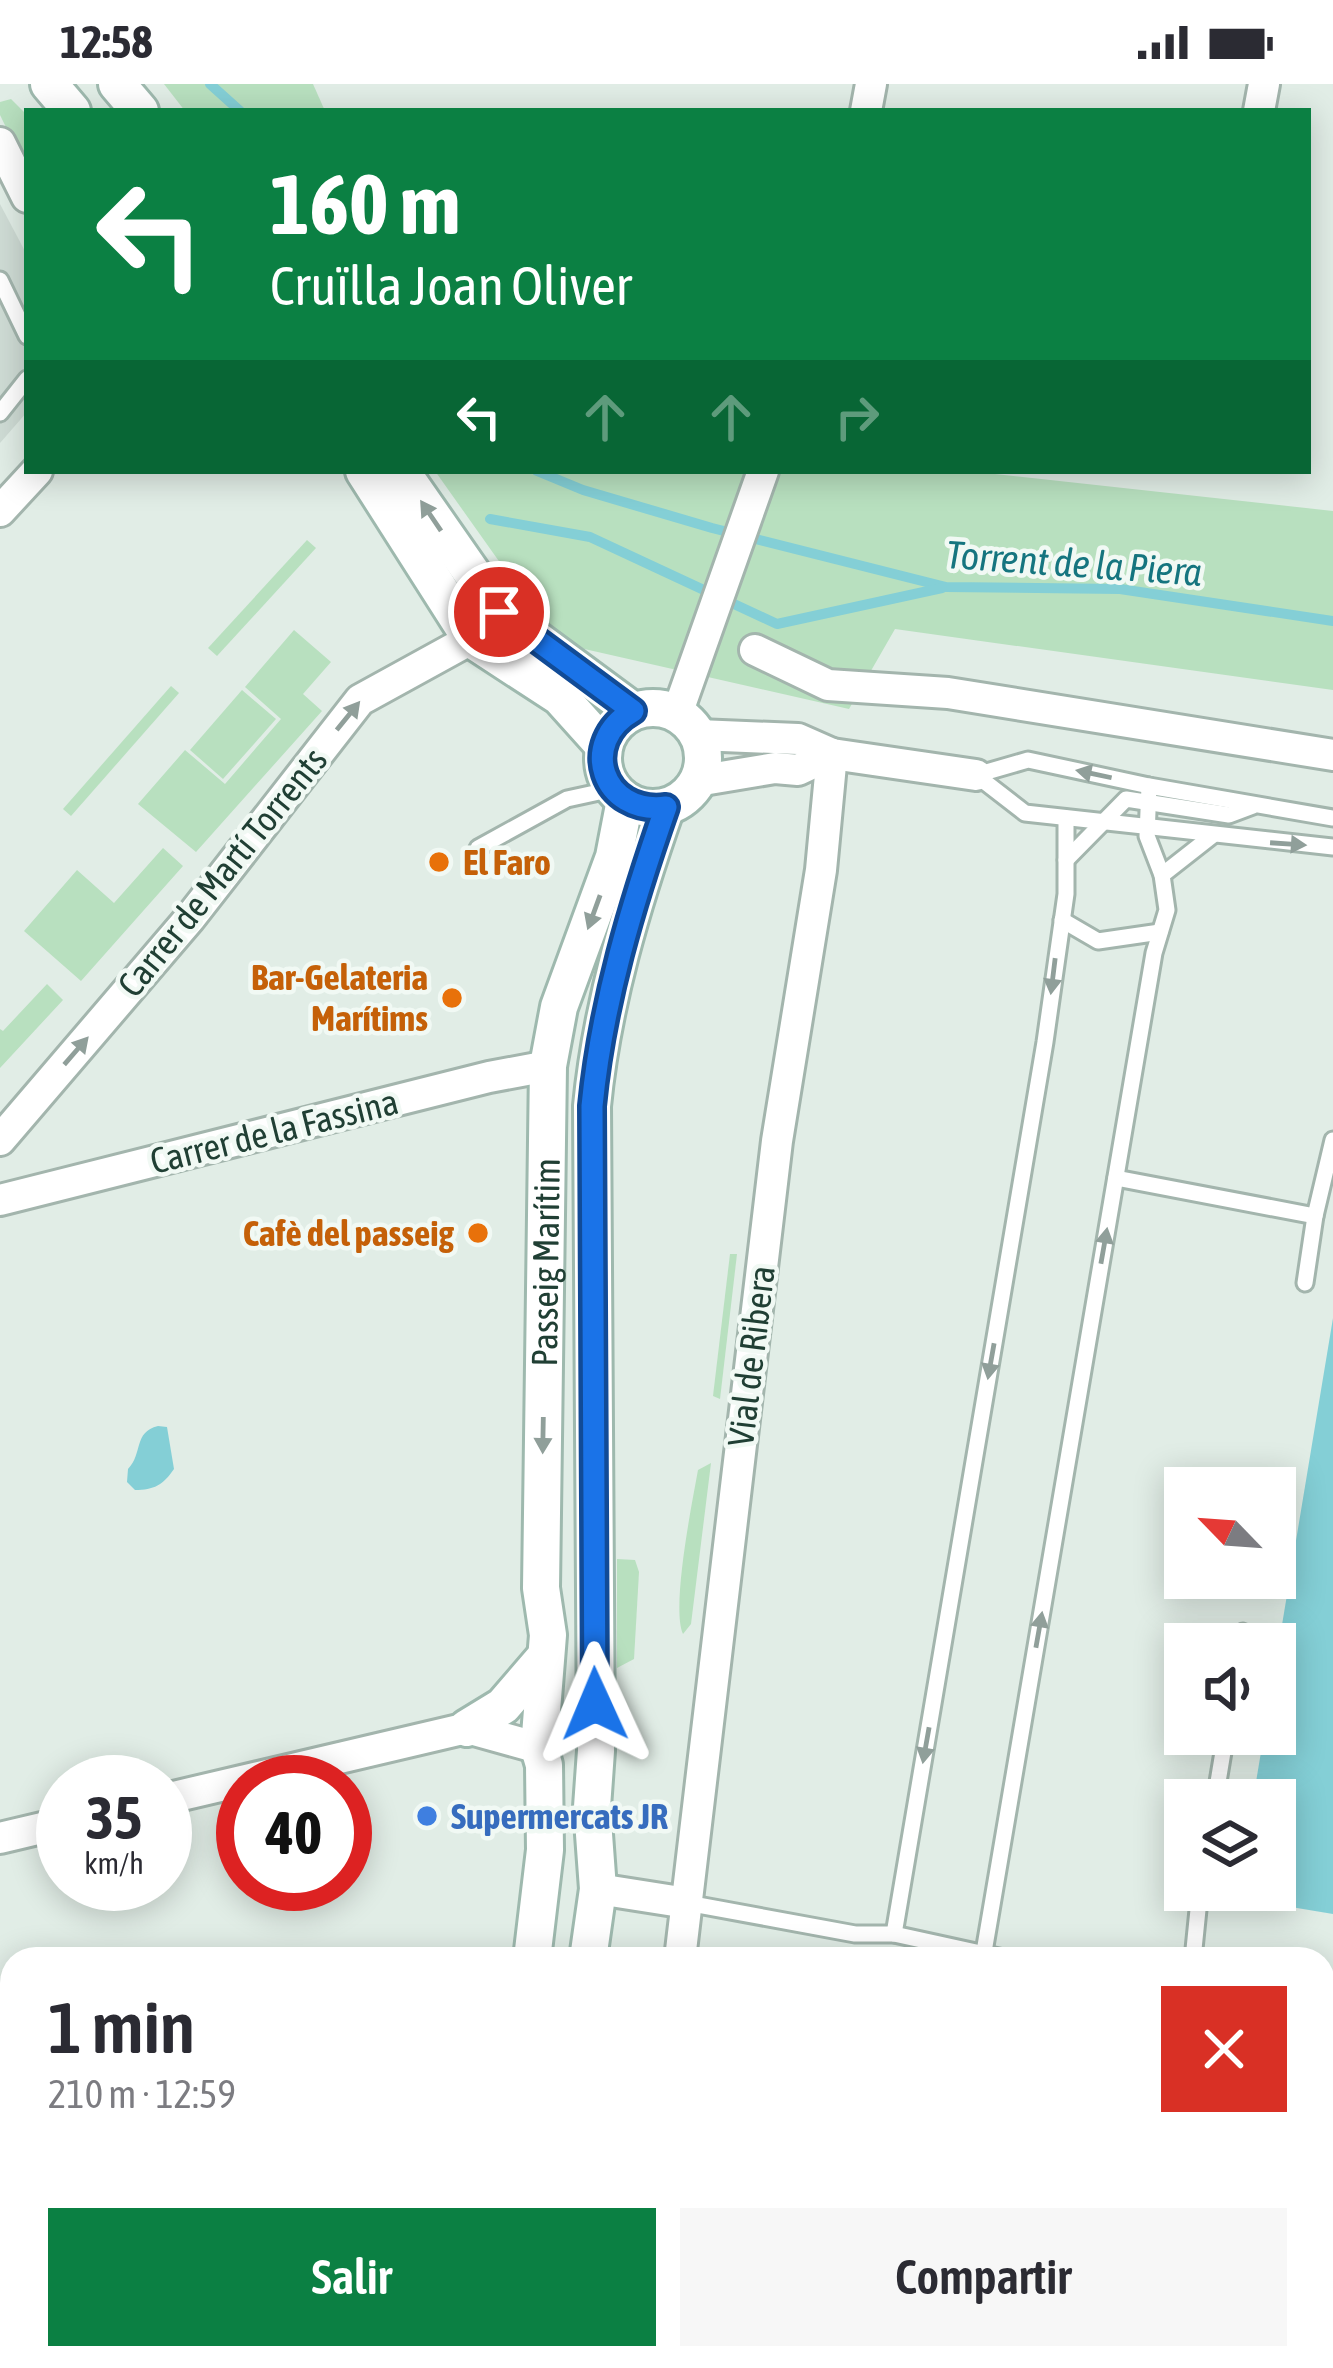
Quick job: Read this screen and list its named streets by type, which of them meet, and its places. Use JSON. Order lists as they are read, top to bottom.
{
  "streets": {
    "street": [
      "Carrer de Martí Torrents",
      "Carrer de la Fassina",
      "Passeig Marítim",
      "Vial de Ribera"
    ]
  },
  "crossings": [
    ["Carrer de la Fassina", "Passeig Marítim"]
  ],
  "one_way": ["Carrer de Martí Torrents"],
  "water": ["Torrent de la Piera"],
  "places": [
    "El Faro",
    "Bar-Gelateria Marítims",
    "Cafè del passeig",
    "Supermercats JR"
  ],
  "north": "top left",
  "page": {
    "status": "12:58",
    "turn": ["160 m", "Cruïlla Joan Oliver"],
    "speed": "35 km/h",
    "limit": "40",
    "heading": ["1 min", "210 m · 12:59"],
    "buttons": ["Salir", "Compartir"]
  }
}
